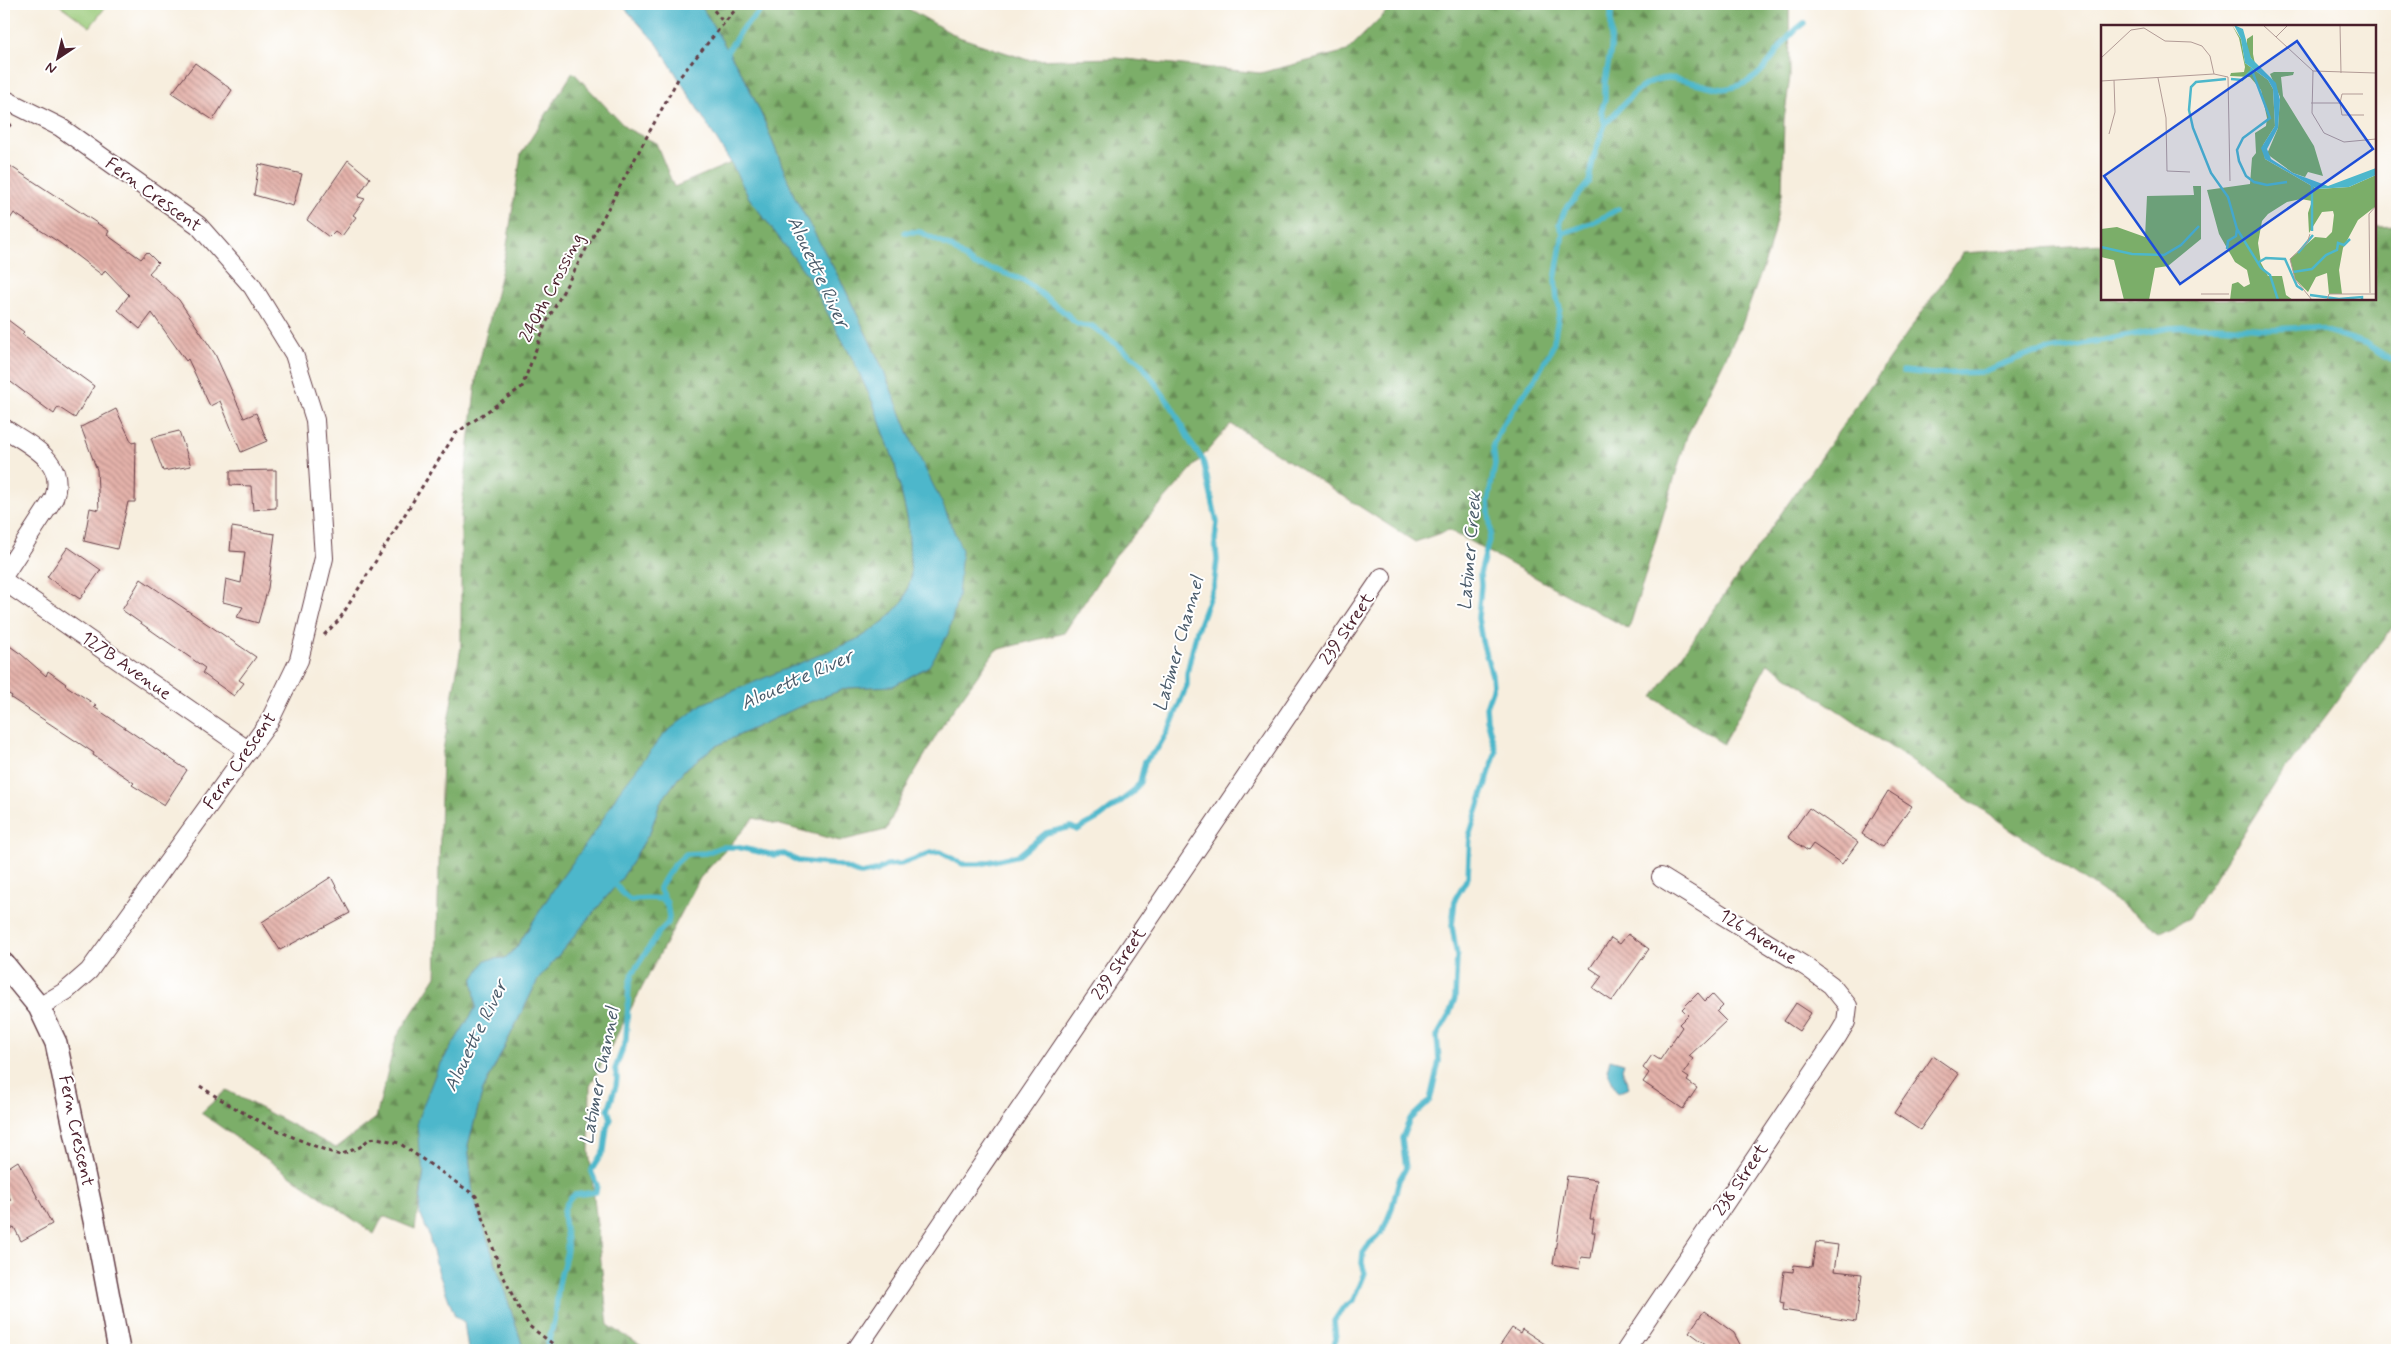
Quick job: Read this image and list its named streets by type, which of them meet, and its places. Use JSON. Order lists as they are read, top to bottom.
{
  "streets": {
    "street": [
      "Fern Crescent",
      "239 Street",
      "127B Avenue",
      "126 Avenue",
      "238 Street"
    ],
    "path": ["240th Crossing"]
  },
  "crossings": [
    ["Fern Crescent", "240th Crossing"],
    ["Fern Crescent", "127B Avenue"],
    ["126 Avenue", "238 Street"]
  ],
  "water": ["Alouette River", "Latimer Creek", "Latimer Channel"],
  "north": "bottom left"
}
